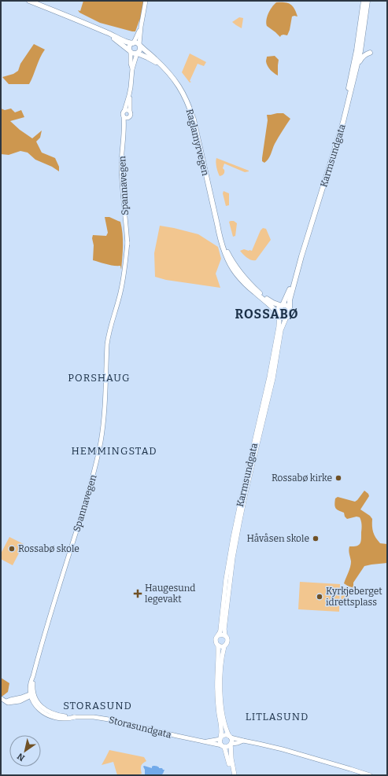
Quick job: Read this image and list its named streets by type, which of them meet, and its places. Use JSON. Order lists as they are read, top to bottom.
{
  "streets": {
    "highway": ["Raglamyrvegen", "Karmsundgata"],
    "main road": ["Spannavegen", "Storasundgata"]
  },
  "crossings": [
    ["Raglamyrvegen", "Karmsundgata"],
    ["Spannavegen", "Storasundgata"]
  ],
  "districts": [
    "ROSSABØ",
    "PORSHAUG",
    "HEMMINGSTAD",
    "STORASUND",
    "LITLASUND"
  ],
  "places": {
    "other": [
      "Rossabø kirke",
      "Håvåsen skole",
      "Rossabø skole",
      "Kyrkjeberget idrettsplass"
    ],
    "health": ["Haugesund legevakt"]
  },
  "north": "bottom left"
}
